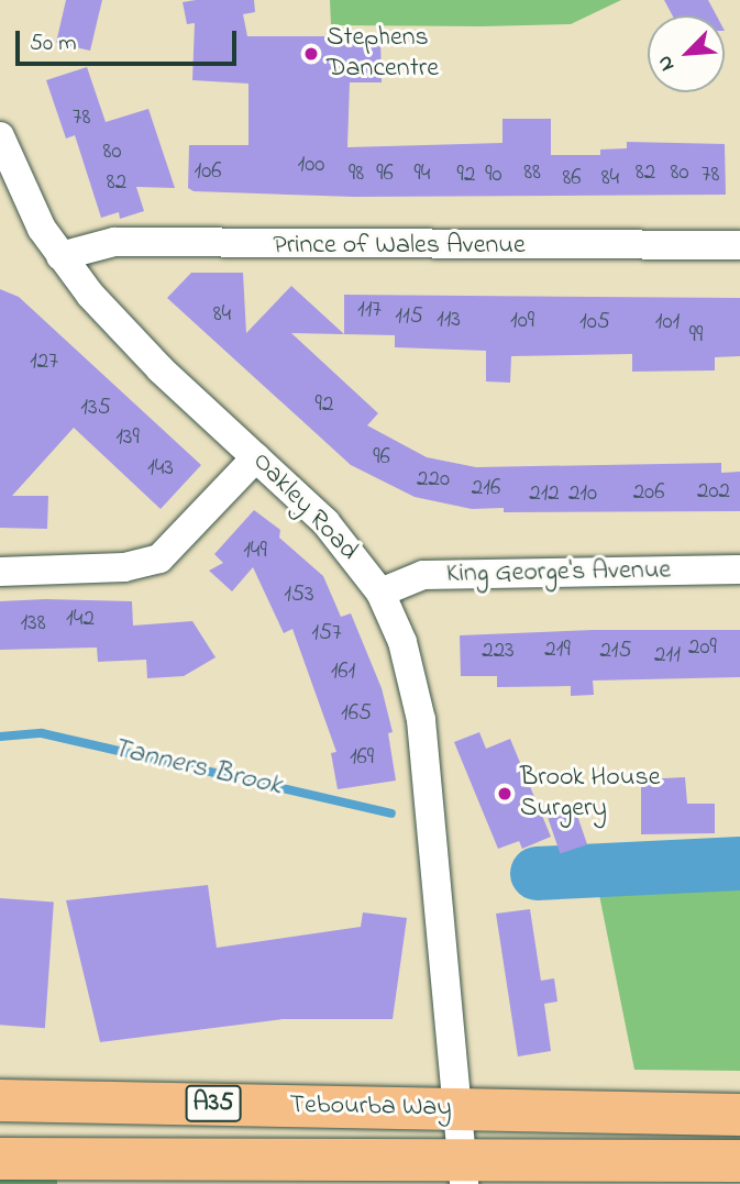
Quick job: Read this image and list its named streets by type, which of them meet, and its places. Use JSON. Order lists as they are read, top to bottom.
{
  "streets": {
    "main road": ["A35", "Tebourba Way"],
    "street": ["Prince of Wales Avenue", "Oakley Road", "King George's Avenue"]
  },
  "crossings": [
    ["Prince of Wales Avenue", "Oakley Road"],
    ["Oakley Road", "King George's Avenue"],
    ["Oakley Road", "Tebourba Way"]
  ],
  "water": ["Tanners Brook"],
  "places": ["Stephens Dancentre", "Brook House Surgery"],
  "house_numbers": [
    "78",
    "80",
    "100",
    "106",
    "88",
    "82",
    "80",
    "98",
    "96",
    "94",
    "92",
    "90",
    "78",
    "86",
    "84",
    "82",
    "117",
    "84",
    "115",
    "113",
    "109",
    "105",
    "101",
    "99",
    "127",
    "92",
    "135",
    "139",
    "96",
    "143",
    "220",
    "216",
    "202",
    "206",
    "212",
    "210",
    "149",
    "153",
    "142",
    "138",
    "157",
    "209",
    "219",
    "223",
    "215",
    "211",
    "161",
    "165",
    "169"
  ],
  "scale_bar": "50 m",
  "north": "bottom left"
}
